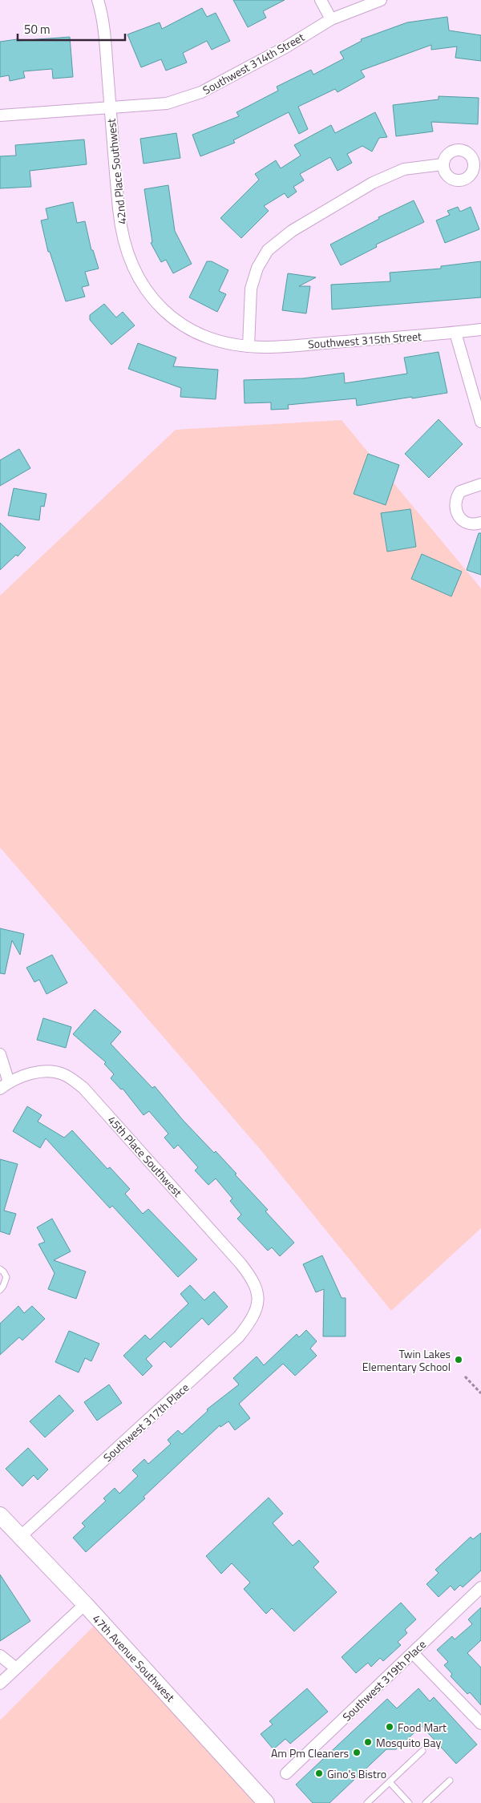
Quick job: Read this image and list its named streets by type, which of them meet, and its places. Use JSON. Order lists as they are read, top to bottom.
{
  "streets": {
    "main road": ["47th Avenue Southwest"],
    "street": [
      "Southwest 314th Street",
      "42nd Place Southwest",
      "Southwest 315th Street",
      "45th Place Southwest",
      "Southwest 317th Place",
      "Southwest 319th Place"
    ]
  },
  "crossings": [
    ["Southwest 314th Street", "42nd Place Southwest"],
    ["42nd Place Southwest", "Southwest 315th Street"],
    ["45th Place Southwest", "Southwest 317th Place"],
    ["Southwest 317th Place", "47th Avenue Southwest"]
  ],
  "places": [
    "Twin Lakes Elementary School",
    "Food Mart",
    "Mosquito Bay",
    "Am Pm Cleaners",
    "Gino's Bistro"
  ],
  "scale_bar": "50 m"
}
